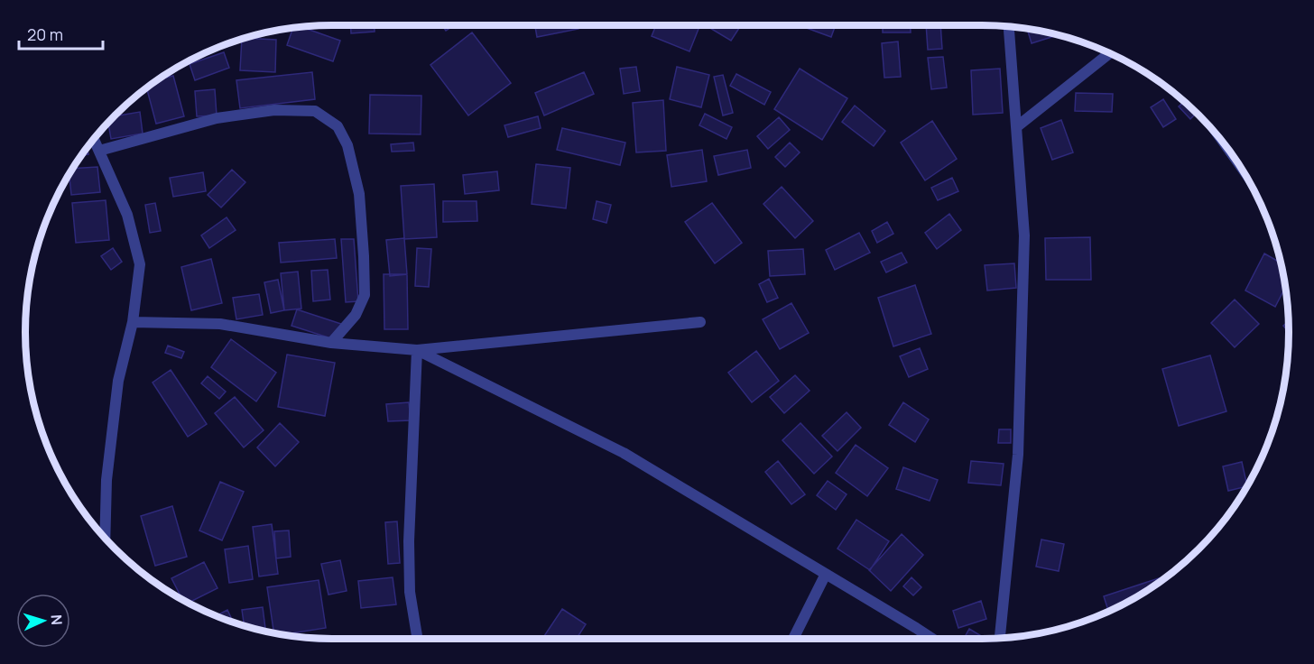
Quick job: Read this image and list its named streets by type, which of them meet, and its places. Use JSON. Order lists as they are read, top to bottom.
{
  "scale_bar": "20 m",
  "north": "right"
}
